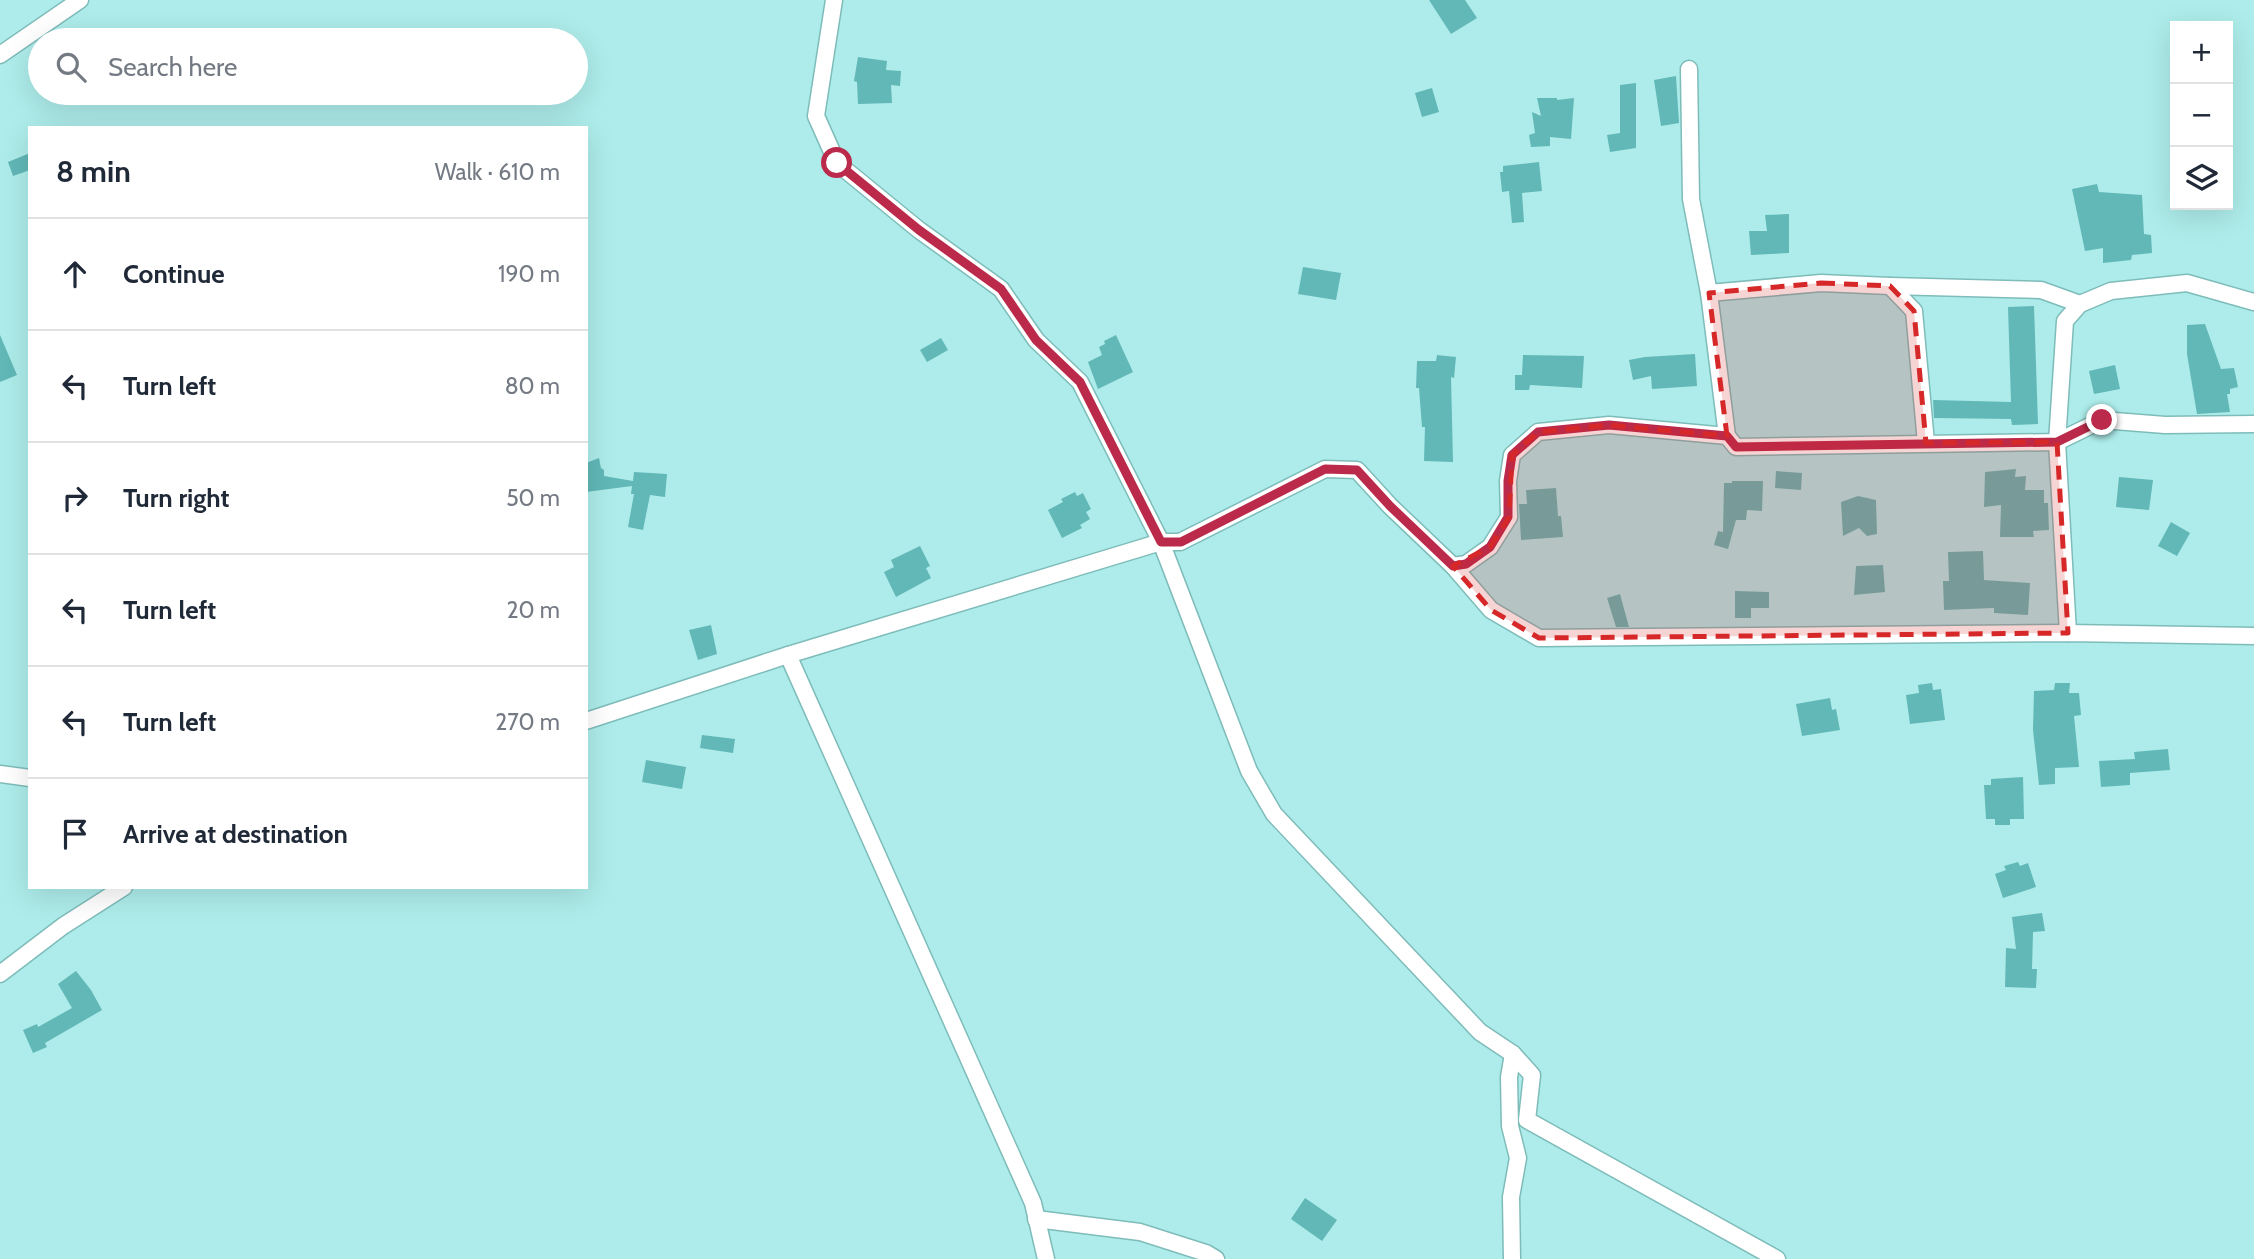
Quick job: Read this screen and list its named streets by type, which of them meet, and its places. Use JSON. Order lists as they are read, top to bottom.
{
  "page": {
    "map_buttons": ["+", "−"],
    "search": "Search here",
    "heading": ["8 min", "Walk · 610 m"],
    "list": [
      ["Continue", "190 m"],
      ["Turn left", "80 m"],
      ["Turn right", "50 m"],
      ["Turn left", "20 m"],
      ["Turn left", "270 m"],
      "Arrive at destination"
    ]
  }
}
